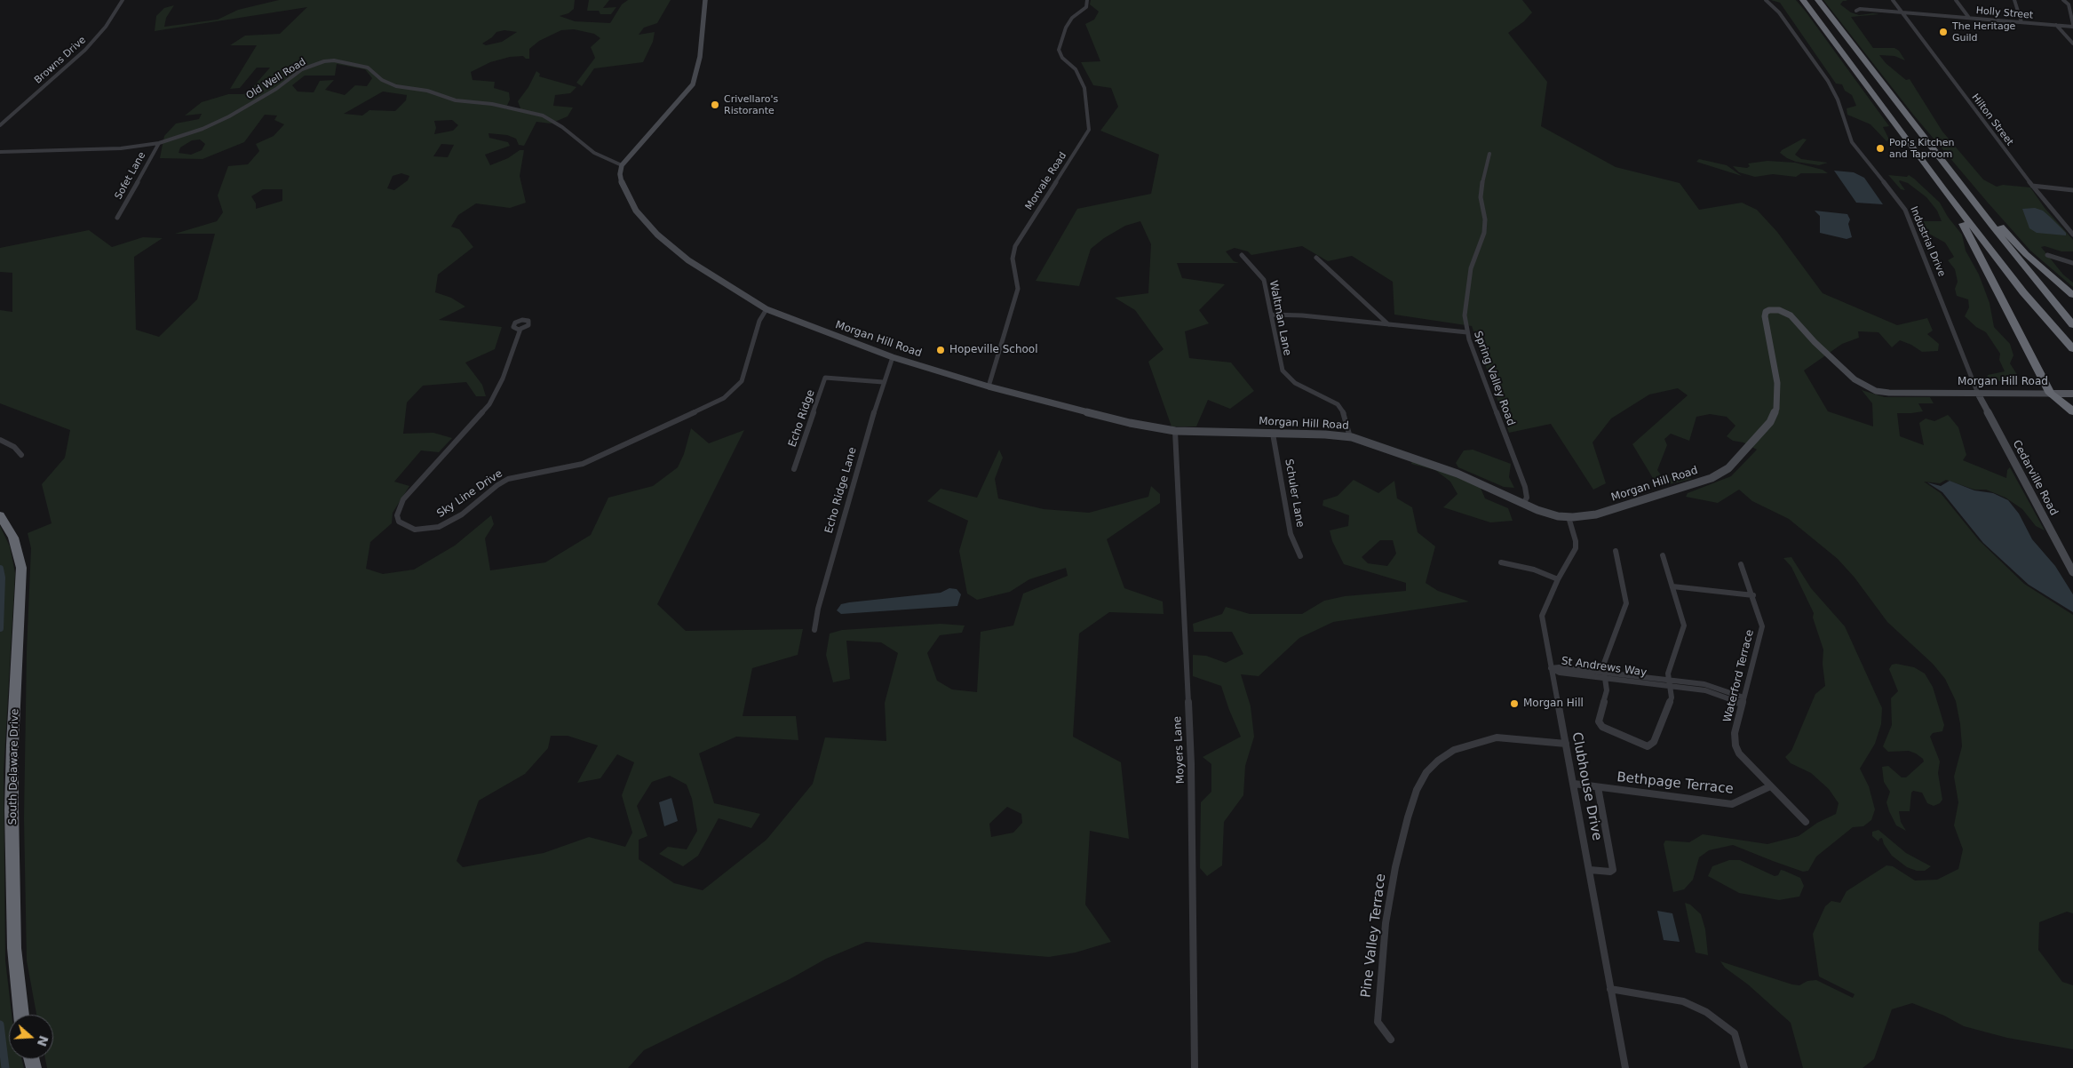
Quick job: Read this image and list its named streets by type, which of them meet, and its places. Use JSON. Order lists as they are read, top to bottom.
{
  "streets": {
    "highway": ["South Delaware Drive"],
    "main road": ["Morgan Hill Road", "Cedarville Road"],
    "street": [
      "Holly Street",
      "Browns Drive",
      "Old Well Road",
      "Hilton Street",
      "Sofet Lane",
      "Morvale Road",
      "Industrial Drive",
      "Waltman Lane",
      "Spring Valley Road",
      "Echo Ridge",
      "Echo Ridge Lane",
      "Schuler Lane",
      "Sky Line Drive",
      "St Andrews Way",
      "Waterford Terrace",
      "Moyers Lane",
      "Bethpage Terrace",
      "Clubhouse Drive",
      "Pine Valley Terrace"
    ]
  },
  "crossings": [
    ["Holly Street", "Hilton Street"],
    ["Old Well Road", "Sofet Lane"],
    ["Old Well Road", "Morgan Hill Road"],
    ["Morvale Road", "Morgan Hill Road"],
    ["Industrial Drive", "Morgan Hill Road"],
    ["Industrial Drive", "Cedarville Road"],
    ["Waltman Lane", "Morgan Hill Road"],
    ["Morgan Hill Road", "Spring Valley Road"],
    ["Morgan Hill Road", "Cedarville Road"],
    ["Morgan Hill Road", "Echo Ridge Lane"],
    ["Morgan Hill Road", "Schuler Lane"],
    ["Morgan Hill Road", "Sky Line Drive"],
    ["Morgan Hill Road", "Moyers Lane"],
    ["Morgan Hill Road", "Clubhouse Drive"],
    ["Echo Ridge", "Echo Ridge Lane"],
    ["St Andrews Way", "Waterford Terrace"],
    ["St Andrews Way", "Clubhouse Drive"],
    ["Waterford Terrace", "Bethpage Terrace"],
    ["Bethpage Terrace", "Clubhouse Drive"],
    ["Clubhouse Drive", "Pine Valley Terrace"]
  ],
  "places": [
    "The Heritage Guild",
    "Crivellaro's Ristorante",
    "Pop's Kitchen and Taproom",
    "Hopeville School",
    "Morgan Hill"
  ],
  "north": "right"
}
